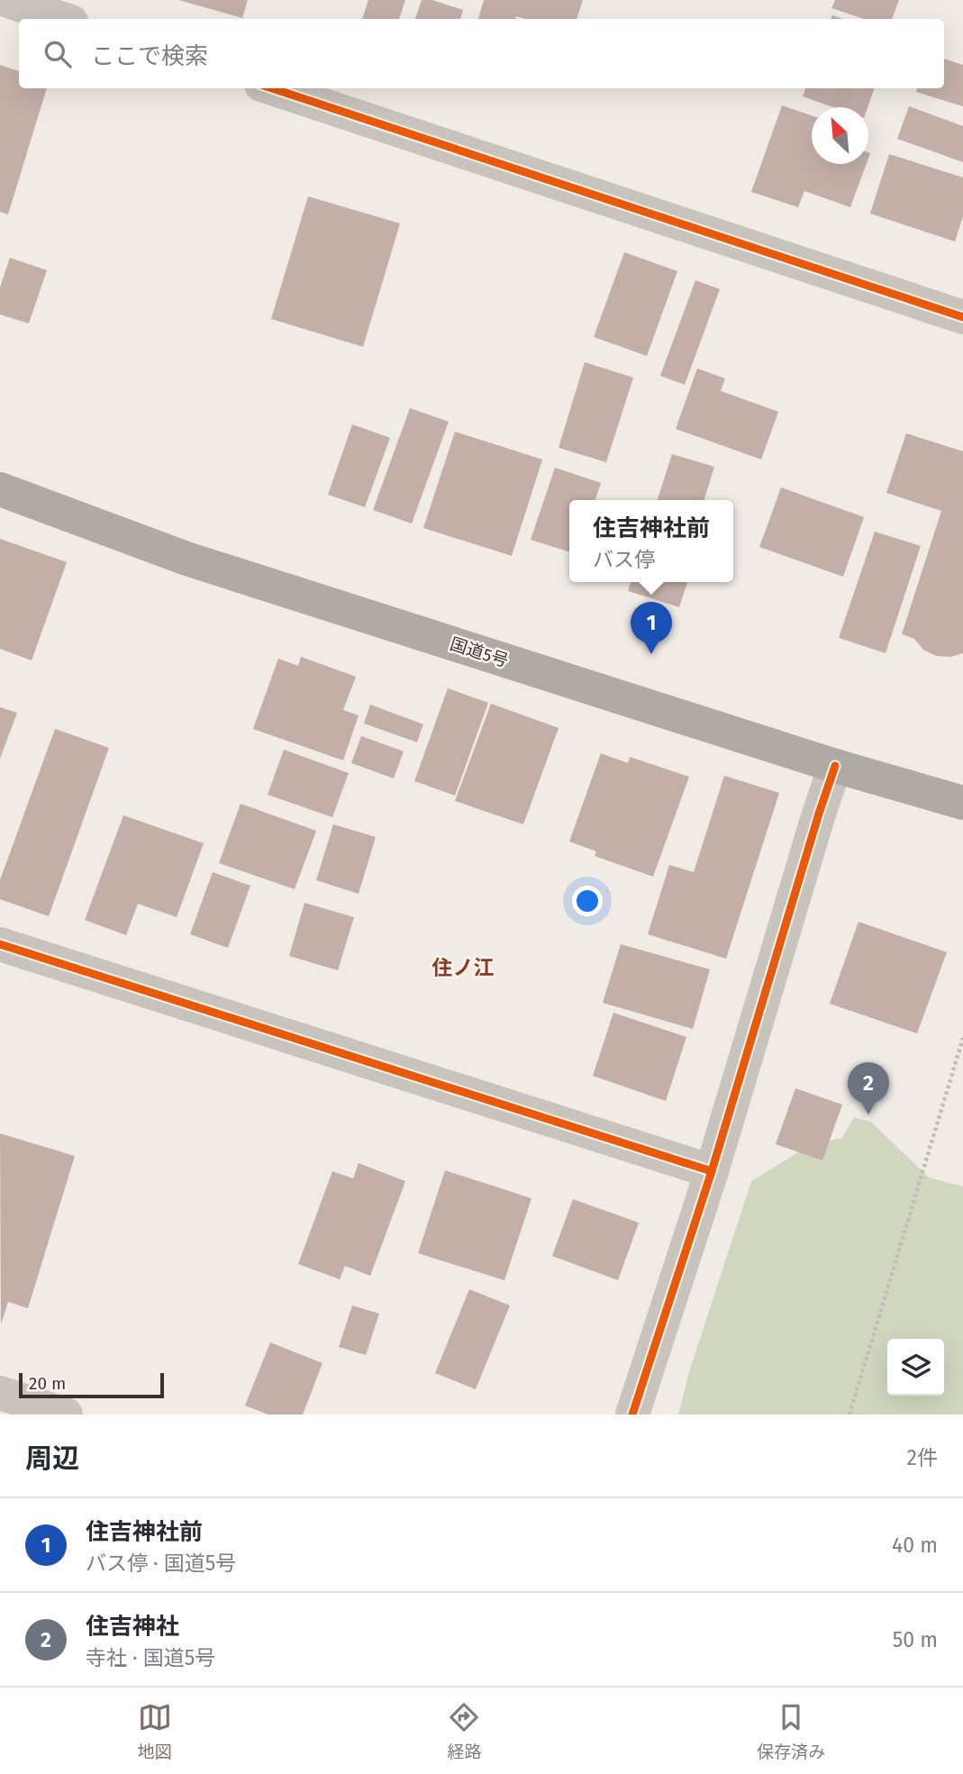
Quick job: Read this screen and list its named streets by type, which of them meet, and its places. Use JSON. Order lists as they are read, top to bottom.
{
  "streets": {
    "highway": ["国道5号"]
  },
  "districts": ["住ノ江"],
  "scale_bar": "20 m",
  "north": "top left",
  "page": {
    "search": "ここで検索",
    "popup": ["住吉神社前", "バス停"],
    "pins": ["1", "2"],
    "scale": "20 m",
    "heading": ["周辺", "2件"],
    "list": [
      {
        "mark": "1",
        "name": "住吉神社前",
        "note": "バス停 · 国道5号",
        "value": "40 m"
      },
      {
        "mark": "2",
        "name": "住吉神社",
        "note": "寺社 · 国道5号",
        "value": "50 m"
      }
    ],
    "nav": ["地図", "経路", "保存済み"]
  }
}
